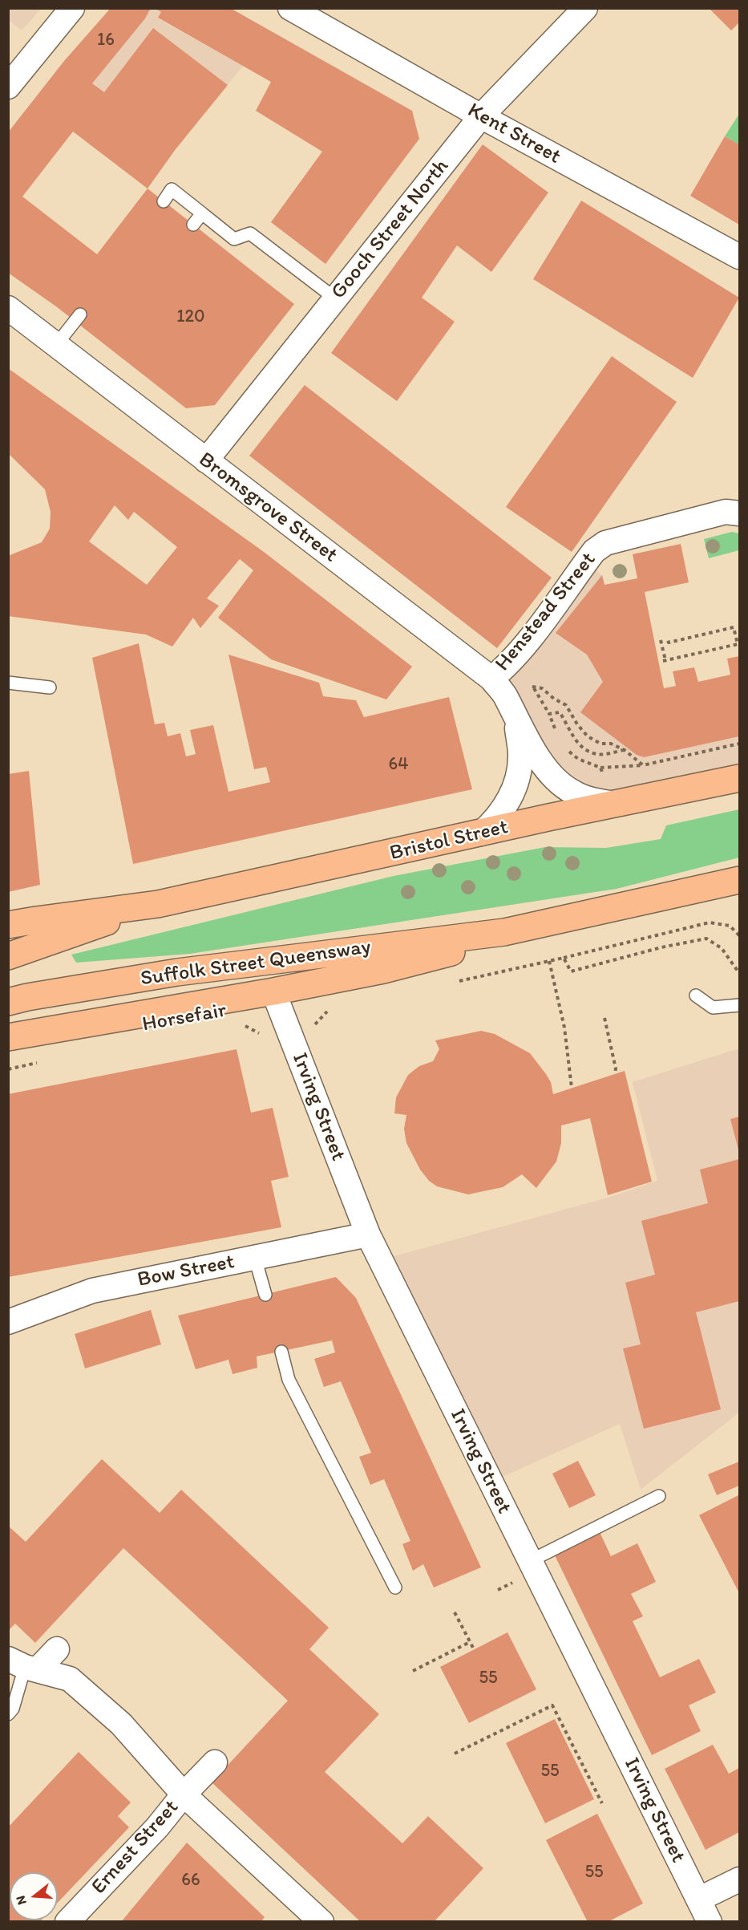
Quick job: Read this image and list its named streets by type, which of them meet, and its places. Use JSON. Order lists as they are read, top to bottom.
{
  "streets": {
    "highway": ["Bristol Street", "Suffolk Street Queensway"],
    "street": [
      "Kent Street",
      "Gooch Street North",
      "Bromsgrove Street",
      "Henstead Street",
      "Irving Street",
      "Bow Street",
      "Ernest Street"
    ],
    "path": ["Horsefair"]
  },
  "crossings": [
    ["Kent Street", "Gooch Street North"],
    ["Gooch Street North", "Bromsgrove Street"],
    ["Bromsgrove Street", "Henstead Street"],
    ["Bromsgrove Street", "Bristol Street"],
    ["Irving Street", "Bow Street"]
  ],
  "house_numbers": [
    "16",
    "120",
    "64",
    "55",
    "55",
    "55",
    "66"
  ],
  "north": "left"
}
